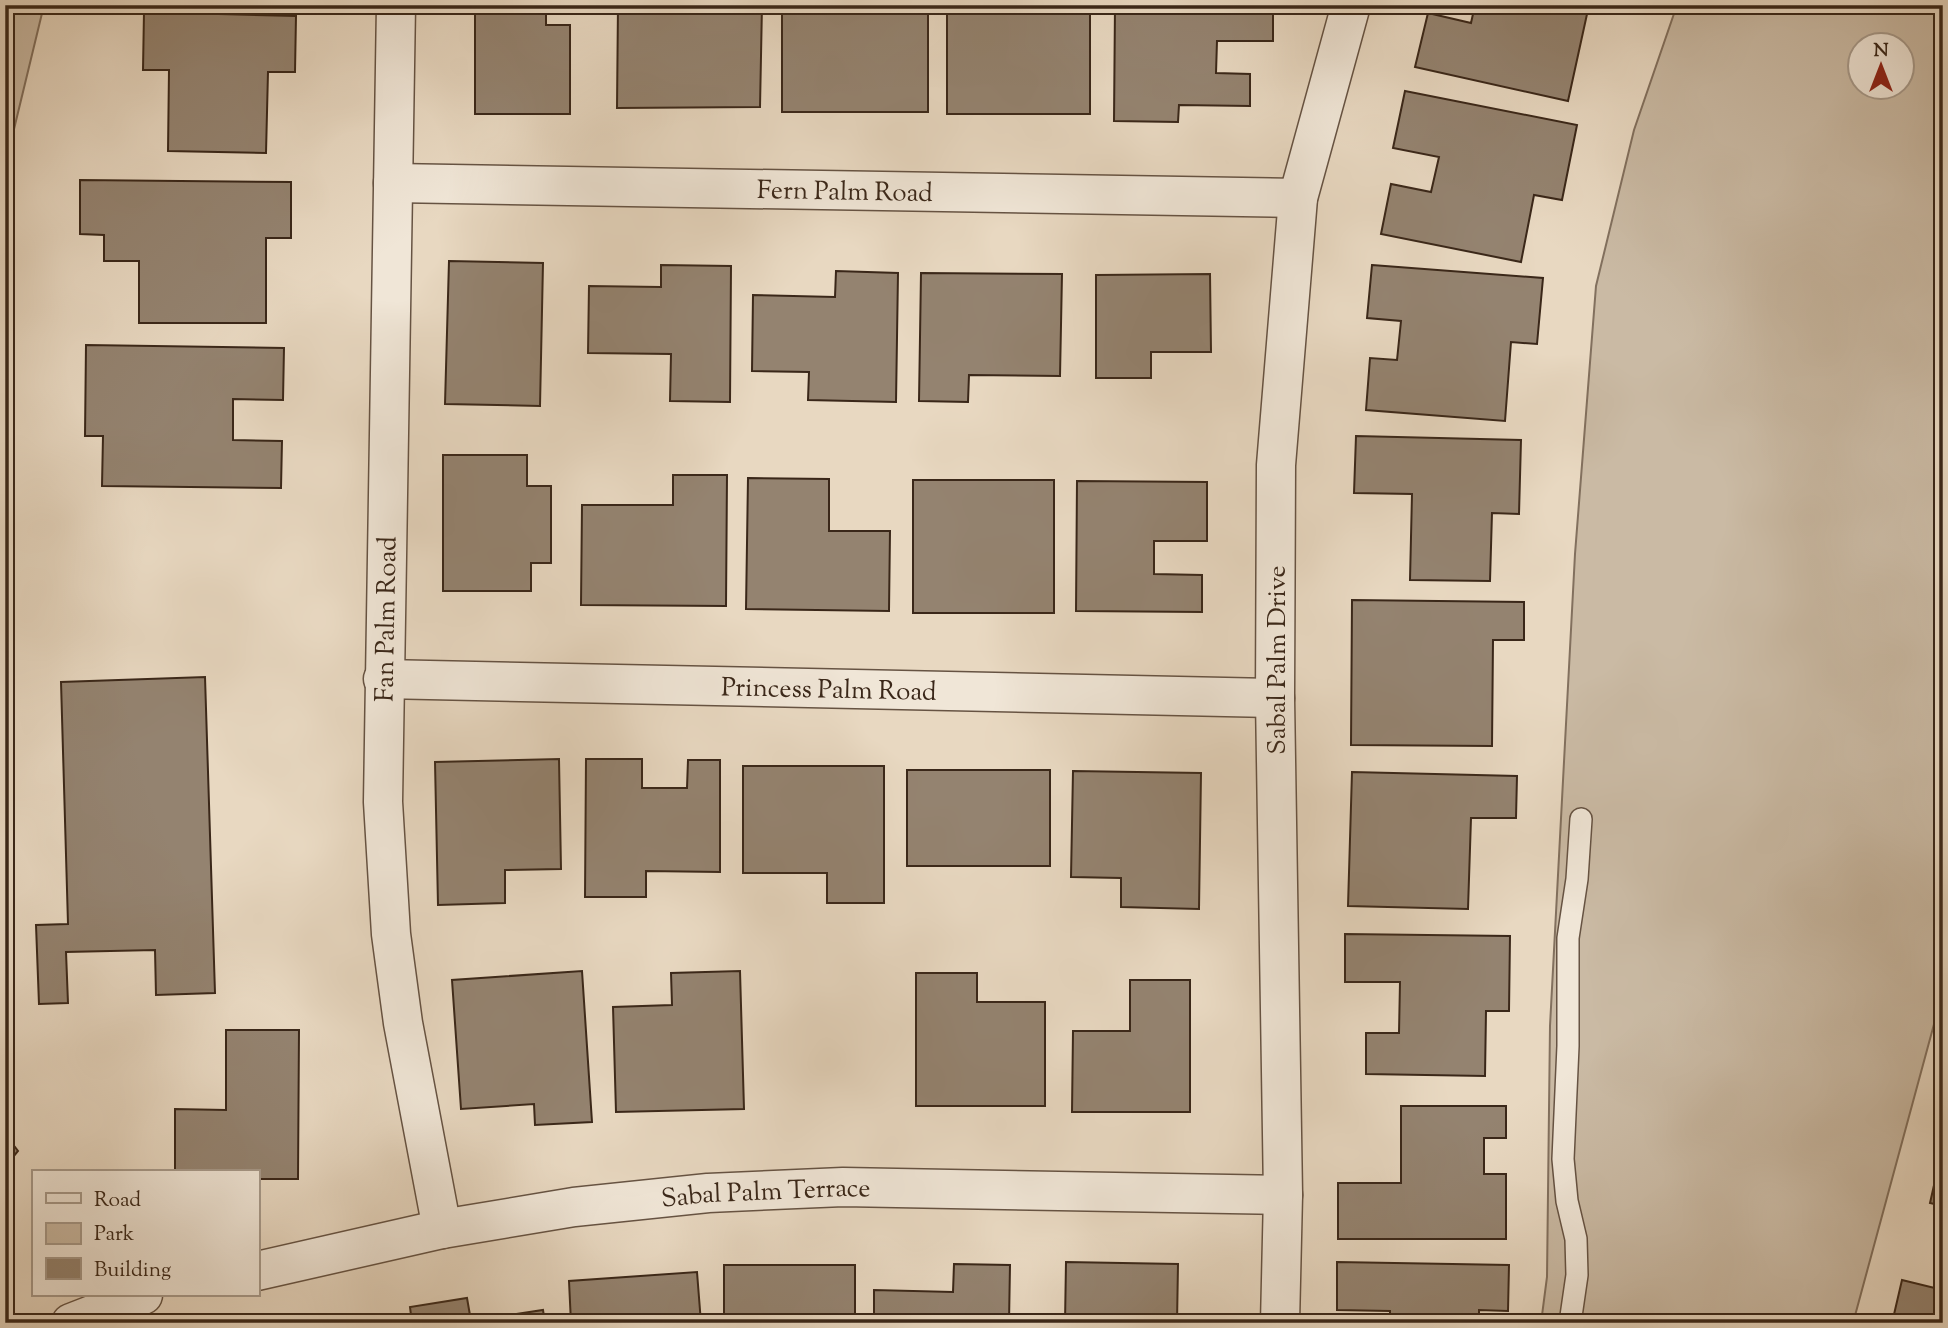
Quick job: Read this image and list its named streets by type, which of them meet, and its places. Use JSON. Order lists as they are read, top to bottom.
{
  "streets": {
    "street": [
      "Fern Palm Road",
      "Fan Palm Road",
      "Sabal Palm Drive",
      "Princess Palm Road",
      "Sabal Palm Terrace"
    ]
  },
  "crossings": [
    ["Fern Palm Road", "Fan Palm Road"],
    ["Fern Palm Road", "Sabal Palm Drive"],
    ["Fan Palm Road", "Princess Palm Road"],
    ["Fan Palm Road", "Sabal Palm Terrace"],
    ["Sabal Palm Drive", "Princess Palm Road"],
    ["Sabal Palm Drive", "Sabal Palm Terrace"]
  ],
  "legend": ["Road", "Park", "Building"],
  "north": "top"
}
